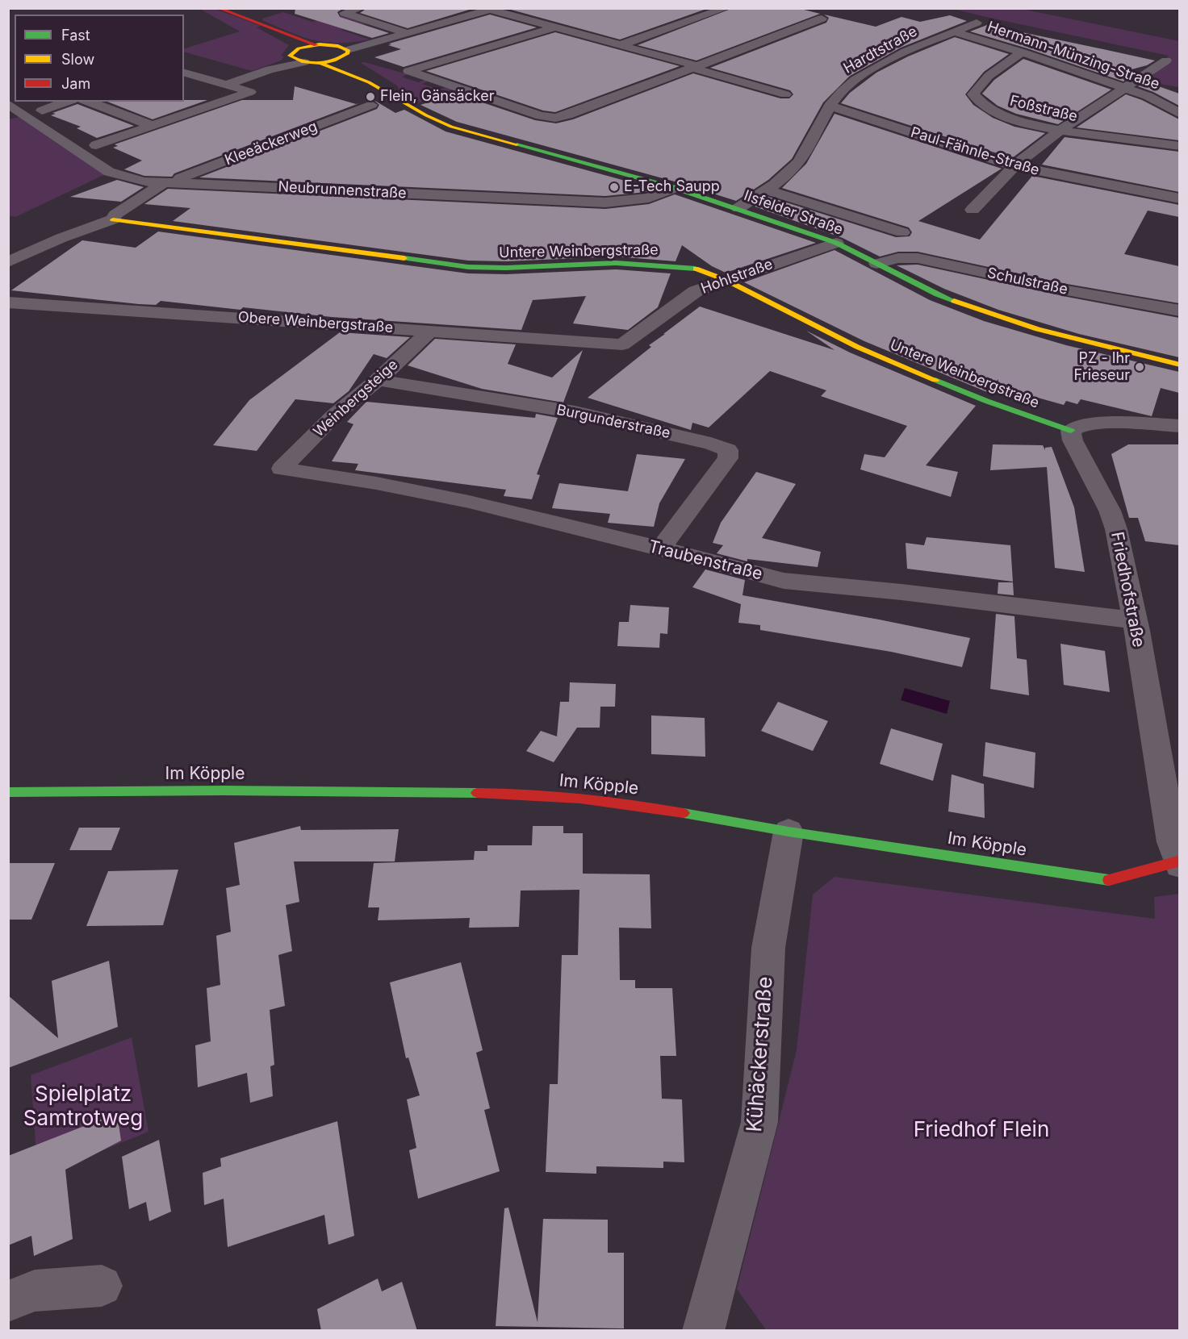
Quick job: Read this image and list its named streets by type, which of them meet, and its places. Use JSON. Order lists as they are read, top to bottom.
{
  "streets": {
    "main road": ["Ilsfelder Straße", "Untere Weinbergstraße", "Im Köpple"],
    "street": [
      "Hardtstraße",
      "Hermann-Münzing-Straße",
      "Foßstraße",
      "Kleeäckerweg",
      "Paul-Fähnle-Straße",
      "Neubrunnenstraße",
      "Hohlstraße",
      "Schulstraße",
      "Obere Weinbergstraße",
      "Weinbergsteige",
      "Burgunderstraße",
      "Traubenstraße",
      "Friedhofstraße",
      "Kühäckerstraße"
    ]
  },
  "crossings": [
    ["Hardtstraße", "Hermann-Münzing-Straße"],
    ["Hardtstraße", "Paul-Fähnle-Straße"],
    ["Hardtstraße", "Ilsfelder Straße"],
    ["Hermann-Münzing-Straße", "Foßstraße"],
    ["Kleeäckerweg", "Neubrunnenstraße"],
    ["Kleeäckerweg", "Untere Weinbergstraße"],
    ["Neubrunnenstraße", "Ilsfelder Straße"],
    ["Ilsfelder Straße", "Hohlstraße"],
    ["Ilsfelder Straße", "Schulstraße"],
    ["Untere Weinbergstraße", "Hohlstraße"],
    ["Untere Weinbergstraße", "Friedhofstraße"],
    ["Hohlstraße", "Obere Weinbergstraße"],
    ["Obere Weinbergstraße", "Weinbergsteige"],
    ["Weinbergsteige", "Burgunderstraße"],
    ["Weinbergsteige", "Traubenstraße"],
    ["Burgunderstraße", "Traubenstraße"],
    ["Traubenstraße", "Friedhofstraße"],
    ["Friedhofstraße", "Im Köpple"],
    ["Im Köpple", "Kühäckerstraße"]
  ],
  "parks": ["Spielplatz Samtrotweg", "Friedhof Flein"],
  "places": ["Flein, Gänsäcker", "E-Tech Saupp", "PZ - Ihr Frieseur"],
  "legend": ["Fast", "Slow", "Jam"]
}
